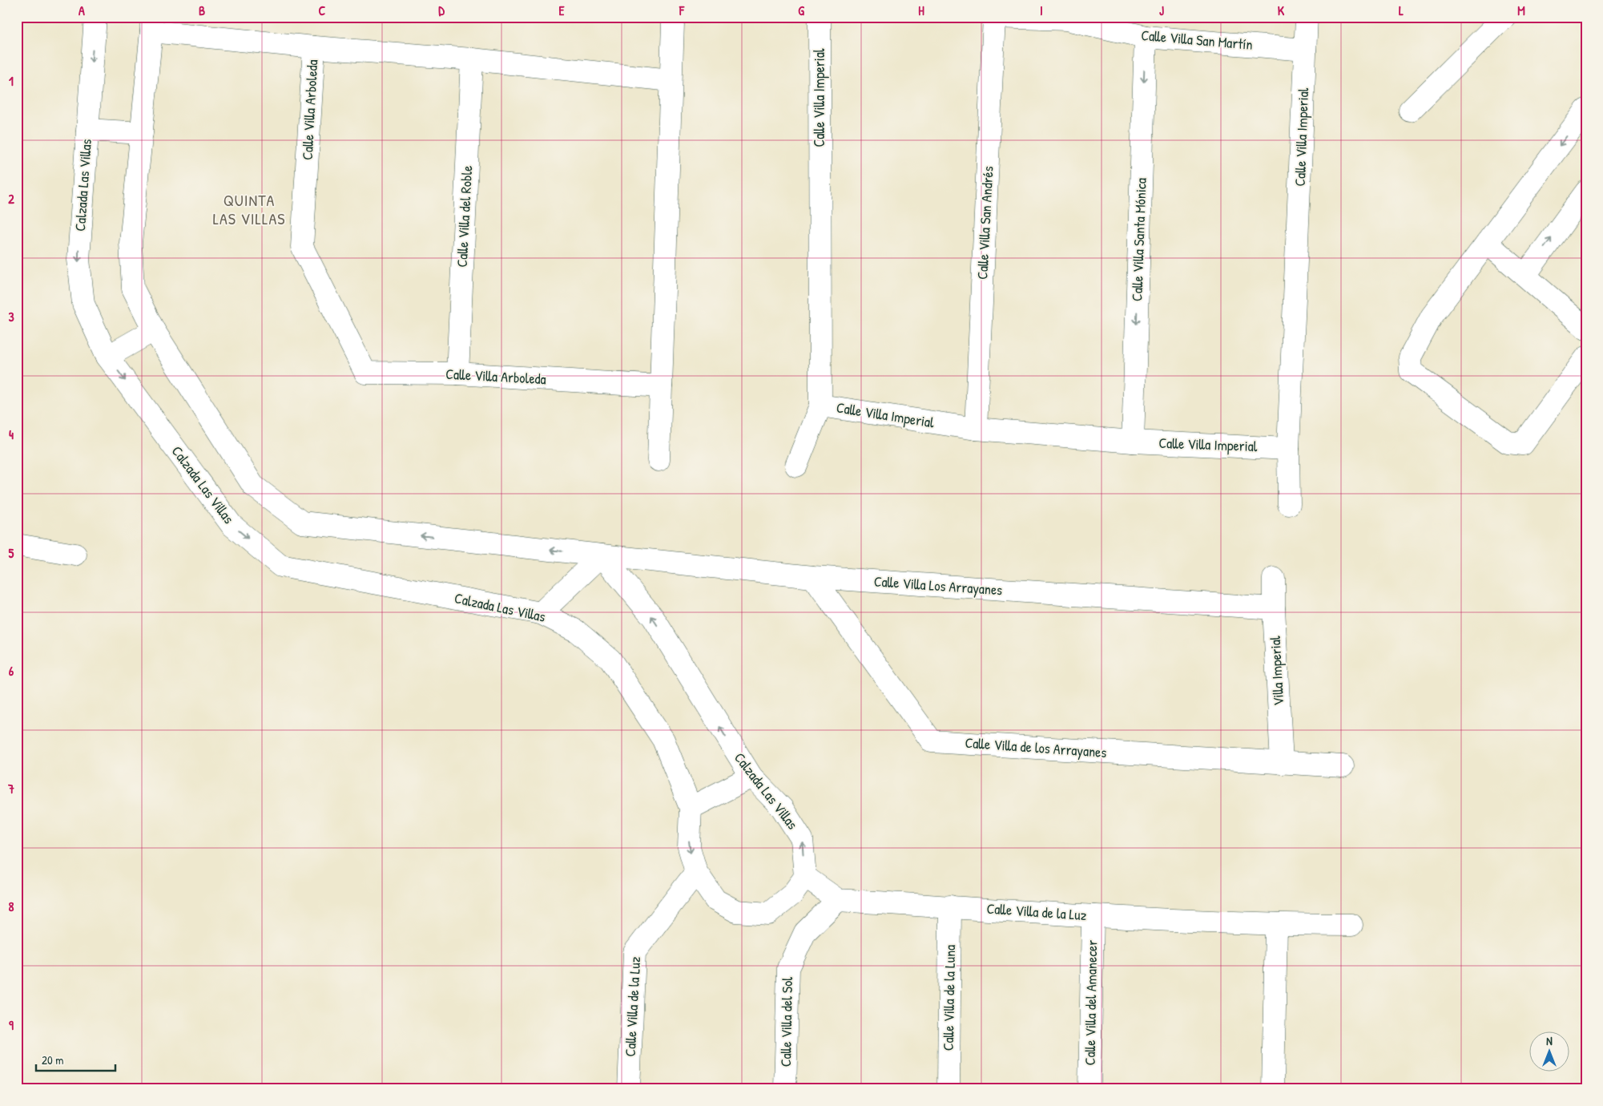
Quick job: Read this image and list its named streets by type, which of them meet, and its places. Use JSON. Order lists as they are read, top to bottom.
{
  "streets": {
    "street": [
      "Calle Villa San Martín",
      "Calle Villa Imperial",
      "Calle Villa Arboleda",
      "Calzada Las Villas",
      "Calle Villa del Roble",
      "Calle Villa San Andrés",
      "Calle Villa Santa Mónica",
      "Calle Villa Los Arrayanes",
      "Villa Imperial",
      "Calle Villa de los Arrayanes",
      "Calle Villa de la Luz",
      "Calle Villa de la Luna",
      "Calle Villa del Amanecer",
      "Calle Villa del Sol"
    ]
  },
  "crossings": [
    ["Calle Villa San Martín", "Calle Villa Imperial"],
    ["Calle Villa San Martín", "Calle Villa San Andrés"],
    ["Calle Villa San Martín", "Calle Villa Santa Mónica"],
    ["Calle Villa Imperial", "Calle Villa San Andrés"],
    ["Calle Villa Imperial", "Calle Villa Santa Mónica"],
    ["Calle Villa Arboleda", "Calle Villa del Roble"],
    ["Calzada Las Villas", "Calle Villa Los Arrayanes"],
    ["Calzada Las Villas", "Calle Villa de la Luz"],
    ["Calle Villa Los Arrayanes", "Villa Imperial"],
    ["Calle Villa Los Arrayanes", "Calle Villa de los Arrayanes"],
    ["Villa Imperial", "Calle Villa de los Arrayanes"],
    ["Calle Villa de la Luz", "Calle Villa de la Luna"],
    ["Calle Villa de la Luz", "Calle Villa del Amanecer"],
    ["Calle Villa de la Luz", "Calle Villa del Sol"]
  ],
  "one_way": ["Calle Villa Santa Mónica"],
  "districts": ["QUINTA LAS VILLAS"],
  "scale_bar": "20 m",
  "north": "top",
  "grid": {
    "columns": [
      "A",
      "B",
      "C",
      "D",
      "E",
      "F",
      "G",
      "H",
      "I",
      "J",
      "K",
      "L",
      "M"
    ],
    "rows": [
      "1",
      "2",
      "3",
      "4",
      "5",
      "6",
      "7",
      "8",
      "9"
    ]
  }
}
